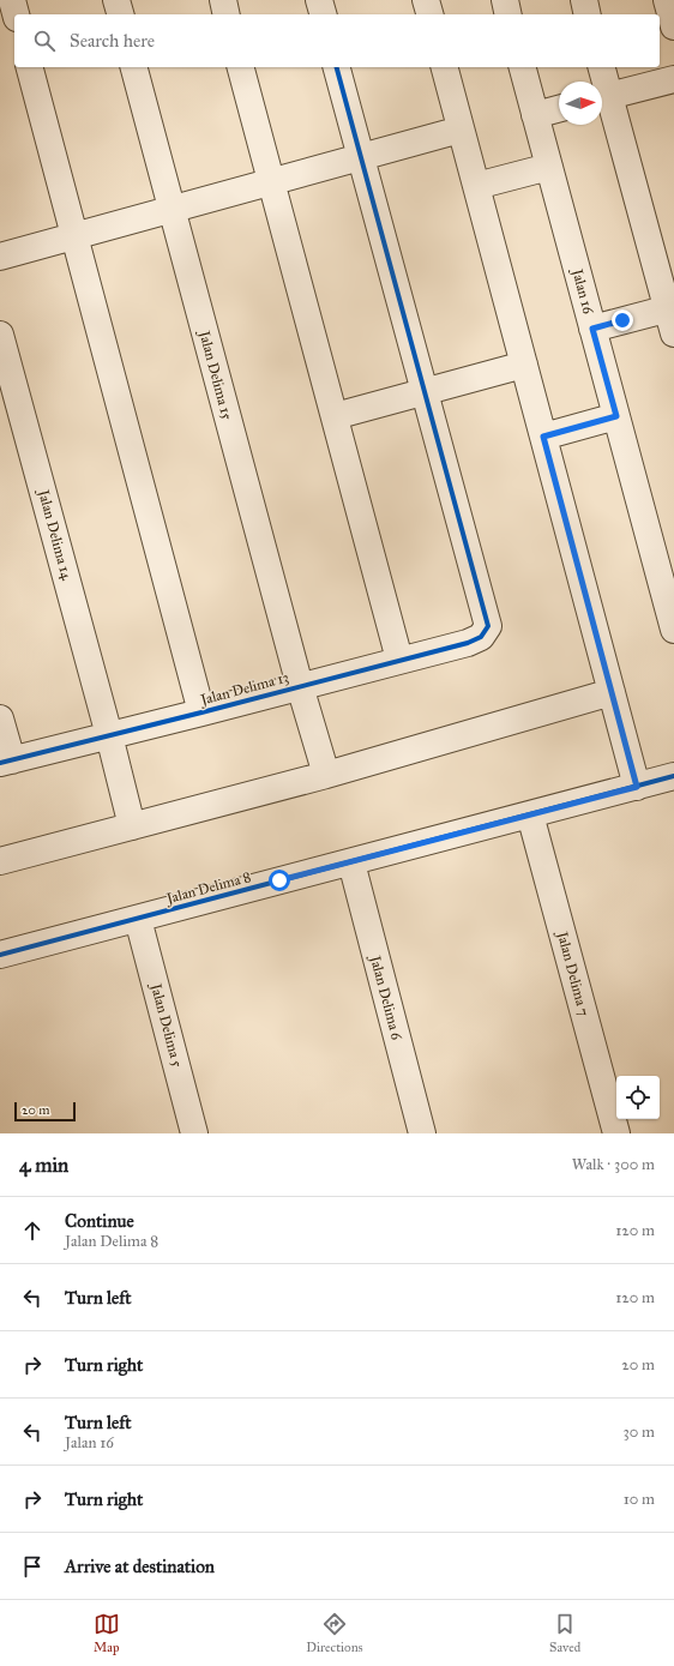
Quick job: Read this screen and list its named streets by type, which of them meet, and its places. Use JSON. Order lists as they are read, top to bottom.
{
  "streets": {
    "street": [
      "Jalan 16",
      "Jalan Delima 15",
      "Jalan Delima 14",
      "Jalan Delima 13",
      "Jalan Delima 8",
      "Jalan Delima 7",
      "Jalan Delima 6",
      "Jalan Delima 5"
    ]
  },
  "crossings": [
    ["Jalan Delima 15", "Jalan Delima 13"],
    ["Jalan Delima 14", "Jalan Delima 13"],
    ["Jalan Delima 8", "Jalan Delima 7"],
    ["Jalan Delima 8", "Jalan Delima 6"],
    ["Jalan Delima 8", "Jalan Delima 5"]
  ],
  "scale_bar": "20 m",
  "north": "right",
  "page": {
    "search": "Search here",
    "scale": "20 m",
    "heading": ["4 min", "Walk · 300 m"],
    "list": [
      ["Continue", "Jalan Delima 8", "120 m"],
      ["Turn left", "120 m"],
      ["Turn right", "20 m"],
      ["Turn left", "Jalan 16", "30 m"],
      ["Turn right", "10 m"],
      "Arrive at destination"
    ],
    "nav": ["Map", "Directions", "Saved"]
  }
}
